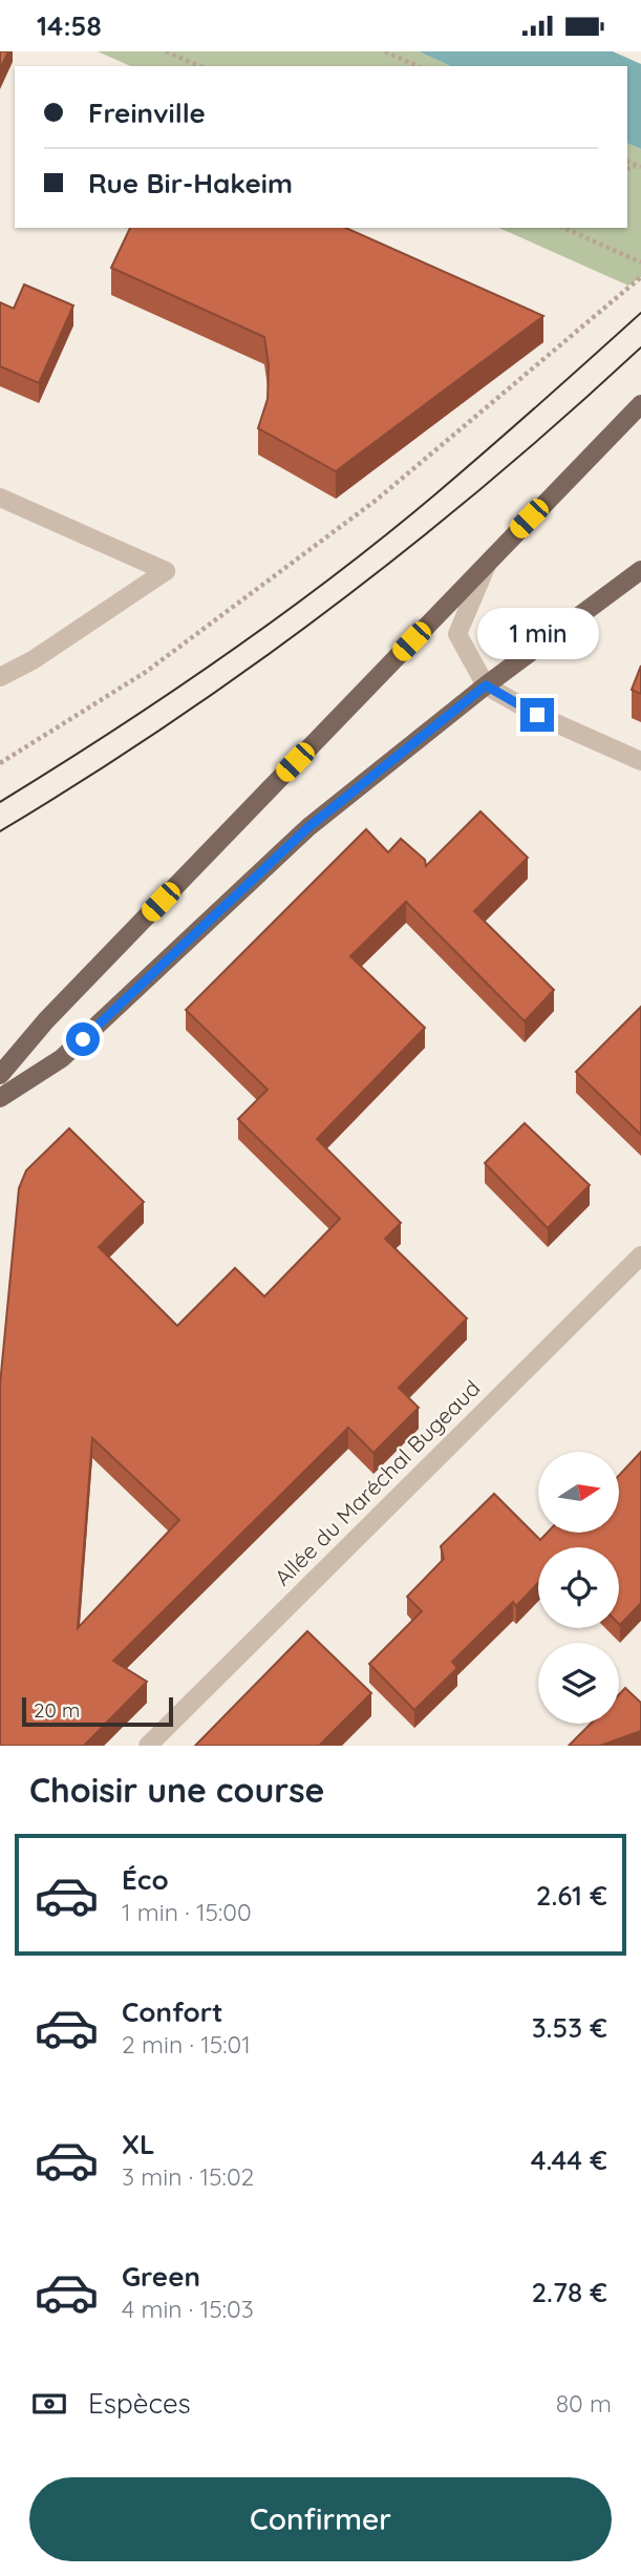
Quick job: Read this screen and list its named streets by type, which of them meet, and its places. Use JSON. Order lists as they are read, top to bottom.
{
  "streets": {
    "street": ["Allée du Maréchal Bugeaud"]
  },
  "scale_bar": "20 m",
  "north": "right",
  "page": {
    "status": "14:58",
    "banner": ["Freinville", "Rue Bir-Hakeim"],
    "bubble": "1 min",
    "scale": "20 m",
    "heading": "Choisir une course",
    "list": [
      {
        "name": "Éco",
        "note": "1 min · 15:00",
        "value": "2.61 €"
      },
      {
        "name": "Confort",
        "note": "2 min · 15:01",
        "value": "3.53 €"
      },
      {
        "name": "XL",
        "note": "3 min · 15:02",
        "value": "4.44 €"
      },
      {
        "name": "Green",
        "note": "4 min · 15:03",
        "value": "2.78 €"
      }
    ],
    "pay": ["Espèces", "80 m"],
    "buttons": "Confirmer"
  }
}
